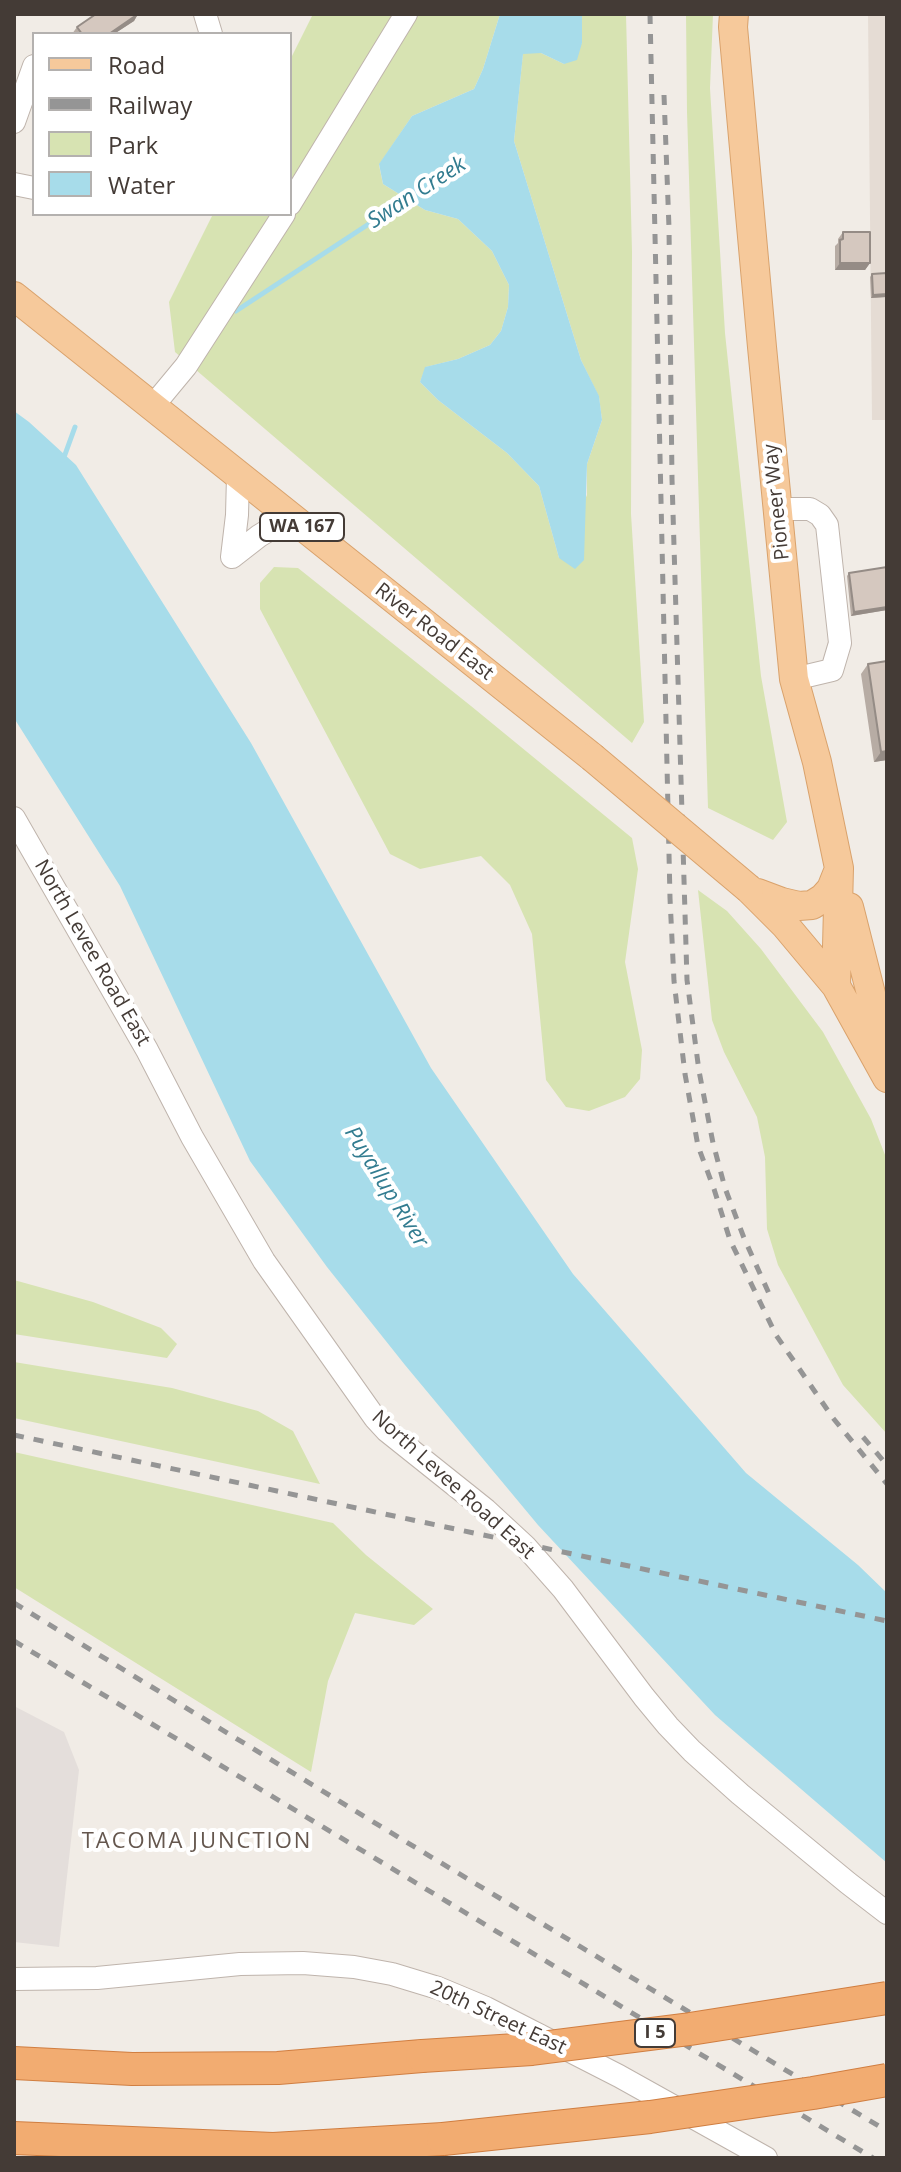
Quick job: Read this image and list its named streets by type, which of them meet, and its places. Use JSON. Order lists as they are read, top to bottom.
{
  "streets": {
    "highway": ["I 5"],
    "main road": ["Pioneer Way", "WA 167", "River Road East"],
    "street": ["North Levee Road East", "20th Street East"]
  },
  "crossings": [
    ["Pioneer Way", "WA 167"],
    ["Pioneer Way", "River Road East"],
    ["WA 167", "River Road East"]
  ],
  "districts": ["TACOMA JUNCTION"],
  "water": ["Swan Creek", "Puyallup River"],
  "legend": [
    "Road",
    "Railway",
    "Park",
    "Water"
  ]
}
